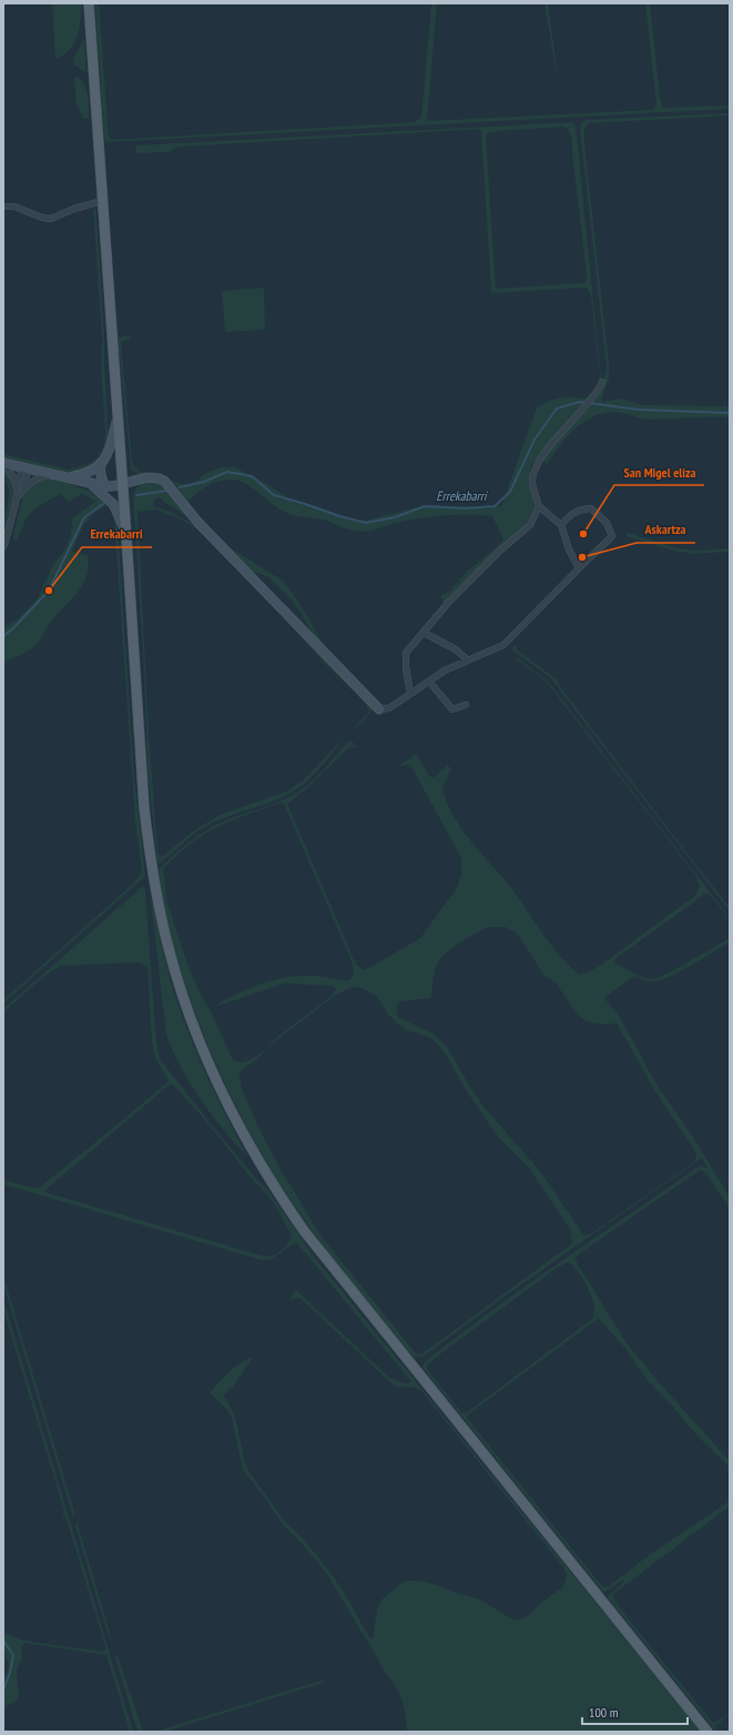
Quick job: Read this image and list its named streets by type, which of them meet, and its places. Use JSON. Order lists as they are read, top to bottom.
{
  "water": ["Errekabarri"],
  "places": ["San Migel eliza", "Askartza", "Errekabarri"],
  "scale_bar": "100 m"
}
